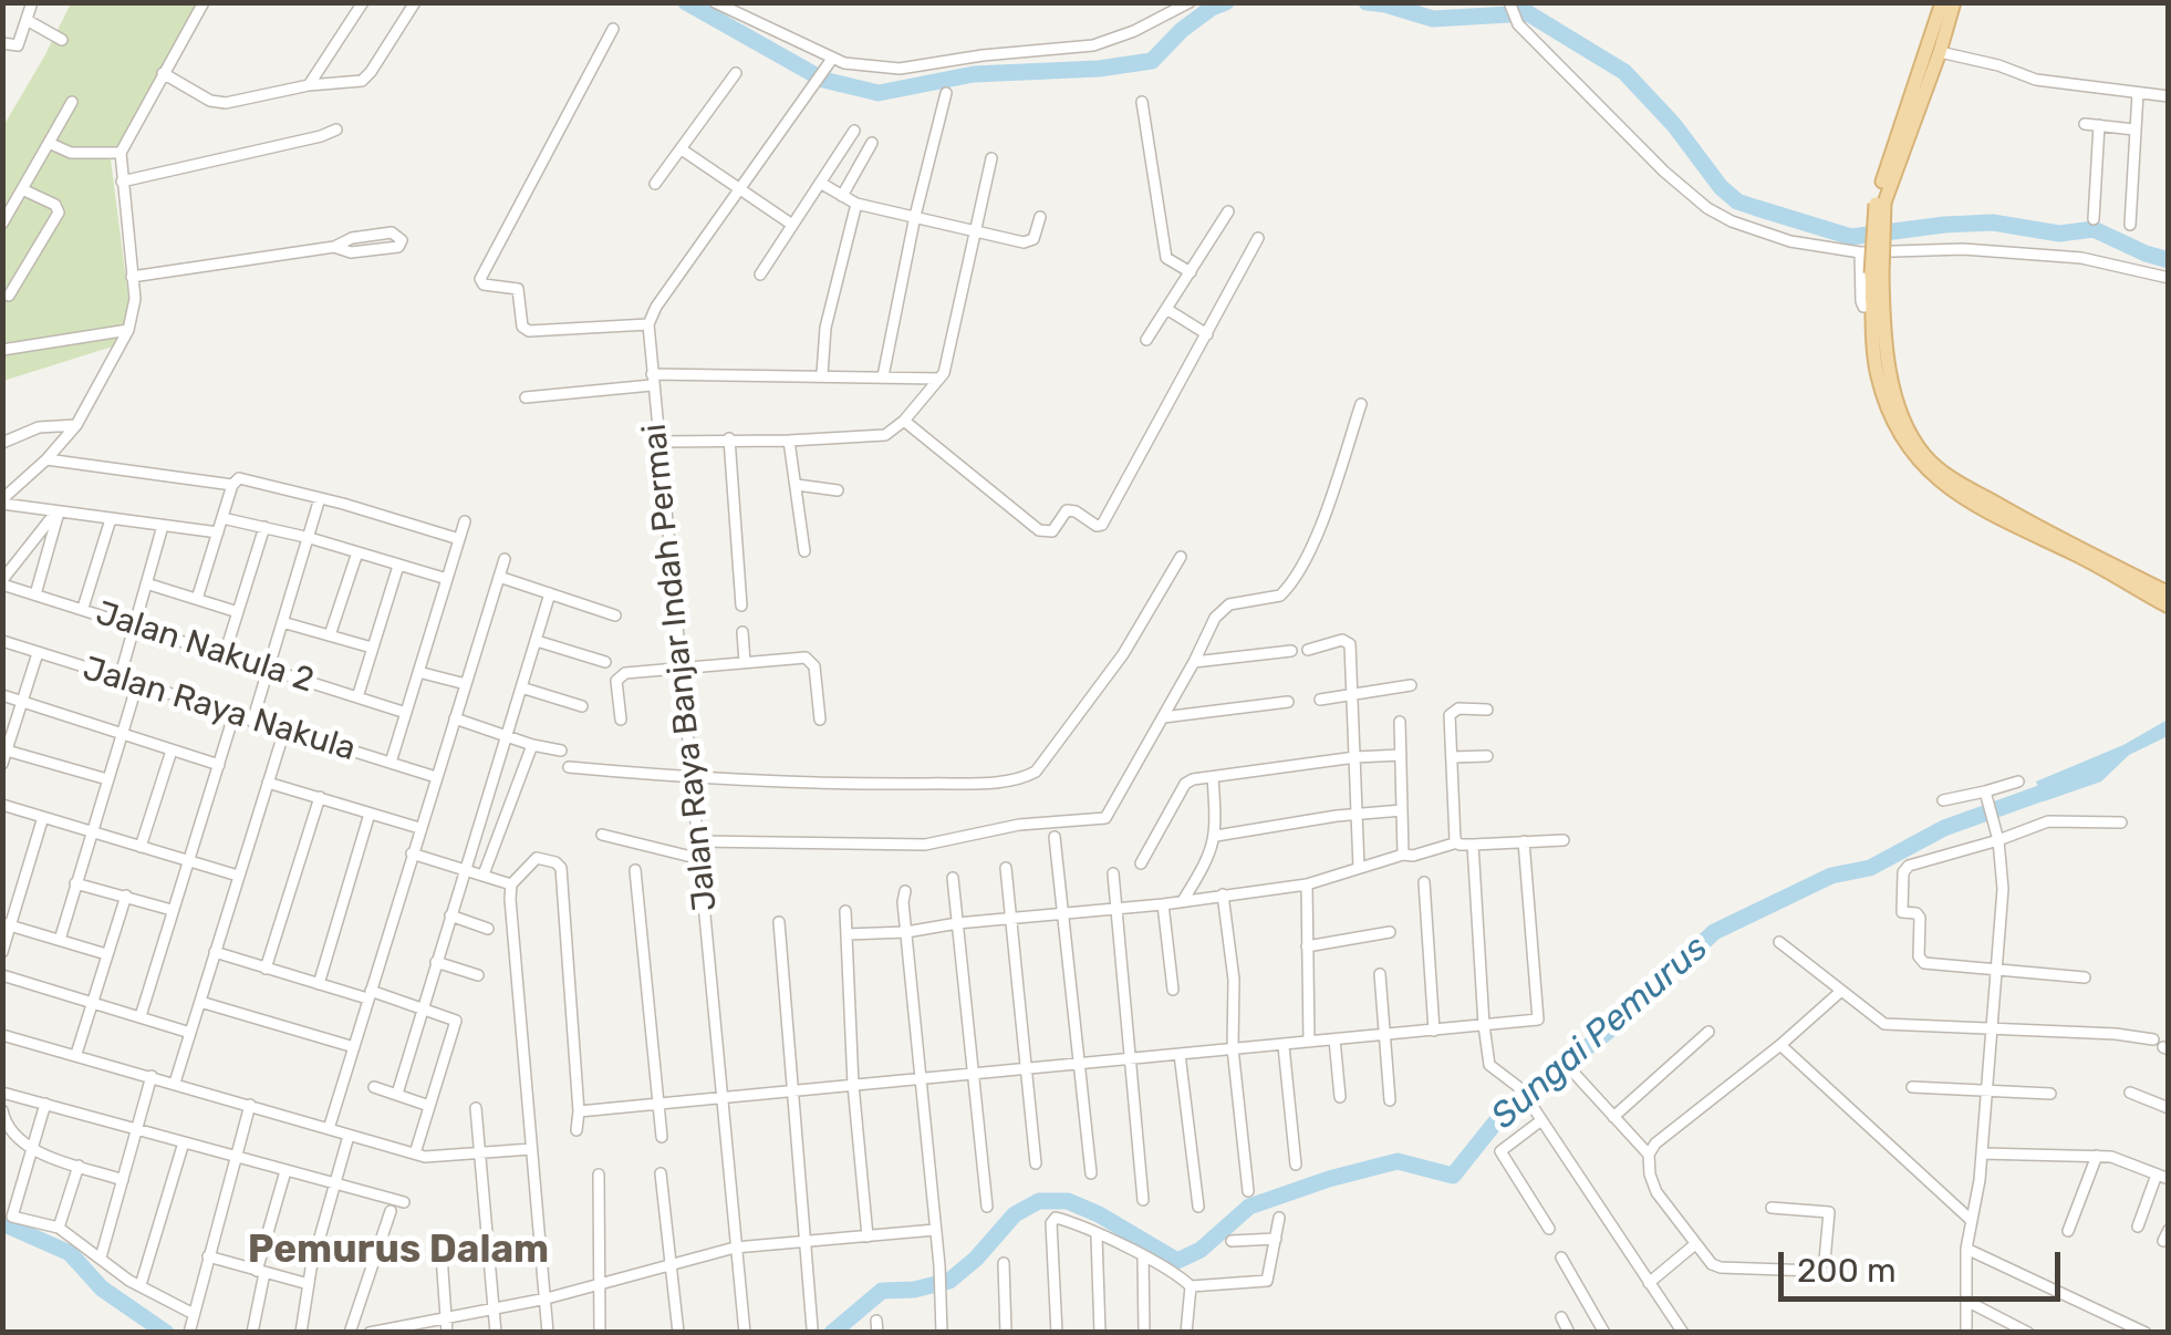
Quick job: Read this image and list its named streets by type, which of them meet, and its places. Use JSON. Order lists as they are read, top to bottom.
{
  "streets": {
    "street": ["Jalan Nakula 2", "Jalan Raya Banjar Indah Permai", "Jalan Raya Nakula"]
  },
  "districts": ["Pemurus Dalam"],
  "water": ["Sungai Pemurus"],
  "scale_bar": "200 m"
}
